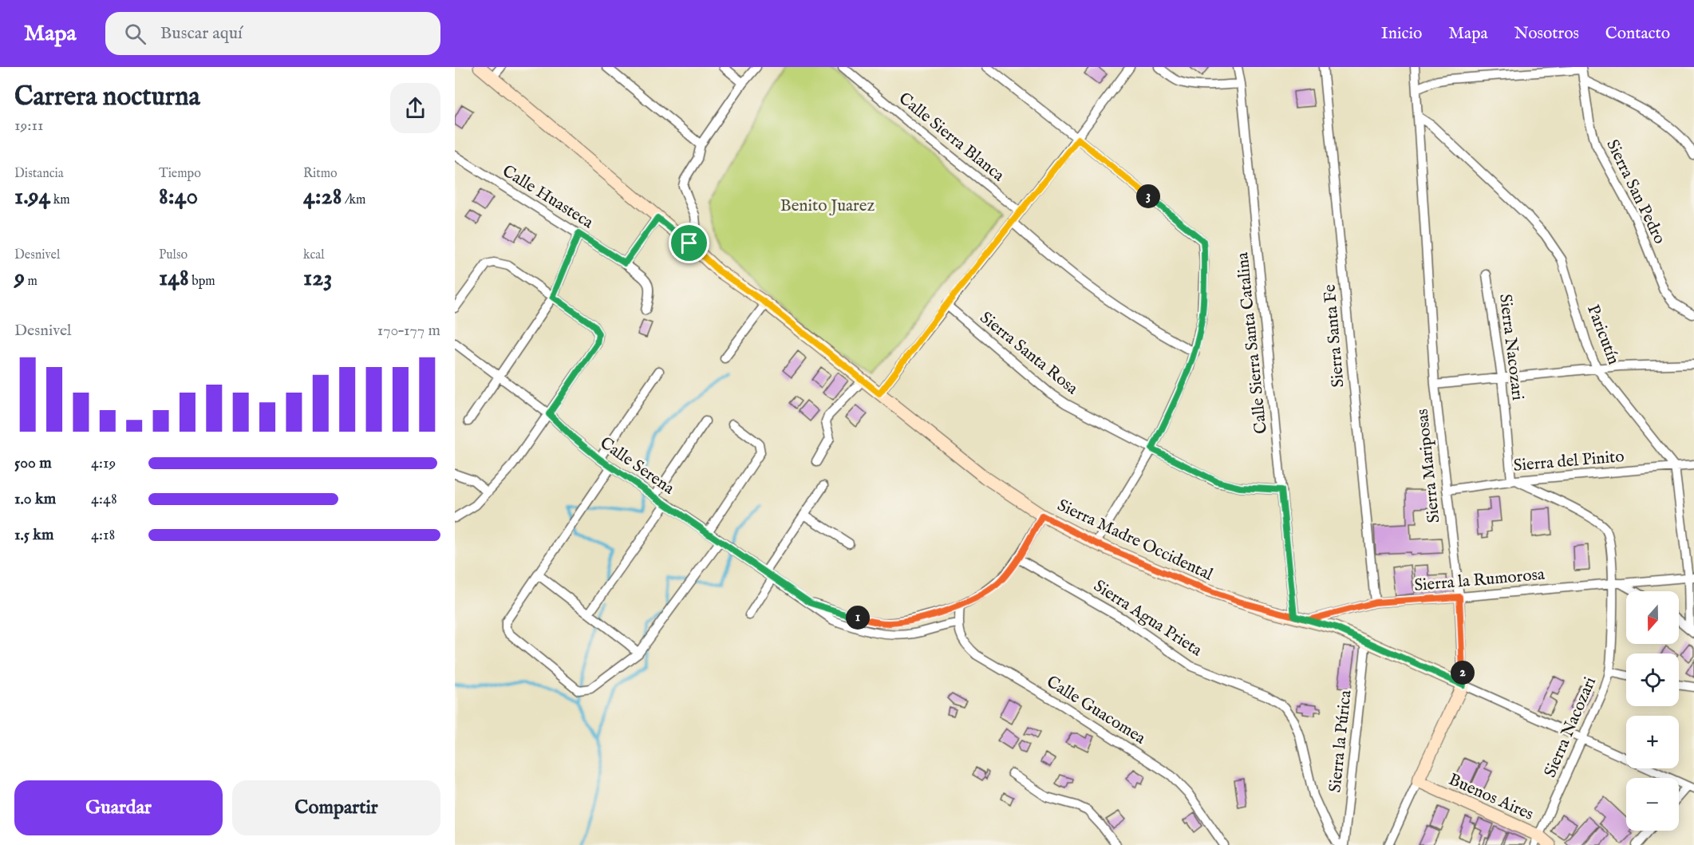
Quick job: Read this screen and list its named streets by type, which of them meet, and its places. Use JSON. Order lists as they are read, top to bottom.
{
  "streets": {
    "street": [
      "Calle Sierra Blanca",
      "Sierra San Pedro",
      "Calle Huasteca",
      "Paricutín",
      "Sierra Santa Fe",
      "Calle Sierra Santa Catalina",
      "Sierra Nacozari",
      "Sierra Santa Rosa",
      "Sierra del Pinito",
      "Calle Serena",
      "Sierra Mariposas",
      "Sierra Madre Occidental",
      "Sierra la Rumorosa",
      "Sierra Agua Prieta",
      "Calle Guacomea",
      "Sierra la Púrica",
      "Buenos Aires"
    ]
  },
  "crossings": [
    ["Paricutín", "Sierra del Pinito"],
    ["Paricutín", "Sierra Mariposas"],
    ["Sierra Santa Fe", "Sierra la Rumorosa"],
    ["Calle Sierra Santa Catalina", "Sierra Santa Rosa"],
    ["Calle Sierra Santa Catalina", "Sierra Madre Occidental"],
    ["Sierra Nacozari", "Sierra del Pinito"],
    ["Sierra Nacozari", "Sierra Madre Occidental"],
    ["Sierra Nacozari", "Sierra la Rumorosa"],
    ["Sierra Nacozari", "Buenos Aires"],
    ["Sierra del Pinito", "Sierra Mariposas"],
    ["Calle Serena", "Sierra Madre Occidental"],
    ["Calle Serena", "Sierra Agua Prieta"],
    ["Calle Serena", "Calle Guacomea"],
    ["Sierra Mariposas", "Sierra Madre Occidental"],
    ["Sierra Mariposas", "Sierra la Rumorosa"],
    ["Sierra Mariposas", "Buenos Aires"],
    ["Sierra Madre Occidental", "Sierra la Rumorosa"],
    ["Sierra Madre Occidental", "Sierra la Púrica"]
  ],
  "parks": ["Benito Juarez"],
  "north": "bottom",
  "page": {
    "header": "Mapa",
    "search": "Buscar aquí",
    "nav": [
      "Inicio",
      "Mapa",
      "Nosotros",
      "Contacto"
    ],
    "heading": ["Carrera nocturna", "19:11"],
    "stats": [
      ["Distancia", "1.94 km"],
      ["Tiempo", "8:40"],
      ["Ritmo", "4:28 /km"],
      ["Desnivel", "9 m"],
      ["Pulso", "148 bpm"],
      ["kcal", "123"]
    ],
    "pins": ["3", "1", "2"],
    "chart": ["Desnivel", "170–177 m"],
    "list": [
      {
        "name": "500 m",
        "note": "4:19"
      },
      {
        "name": "1.0 km",
        "note": "4:48"
      },
      {
        "name": "1.5 km",
        "note": "4:18"
      }
    ],
    "map_buttons": ["+", "−"],
    "buttons": ["Guardar", "Compartir"]
  }
}
